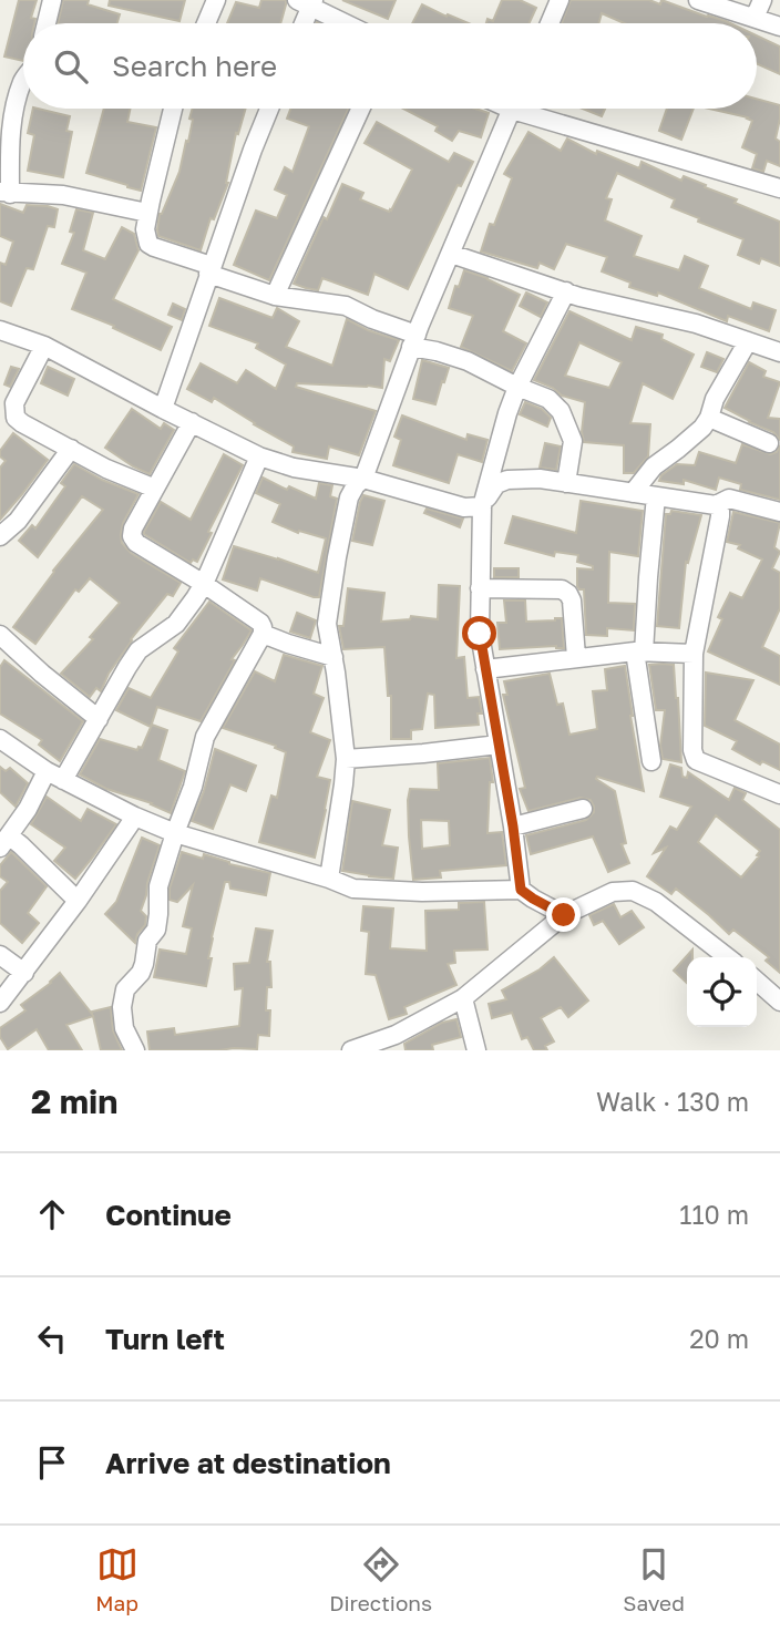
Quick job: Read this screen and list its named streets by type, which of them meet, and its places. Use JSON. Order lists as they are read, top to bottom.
{
  "page": {
    "search": "Search here",
    "heading": ["2 min", "Walk · 130 m"],
    "list": [
      ["Continue", "110 m"],
      ["Turn left", "20 m"],
      "Arrive at destination"
    ],
    "nav": ["Map", "Directions", "Saved"]
  }
}
